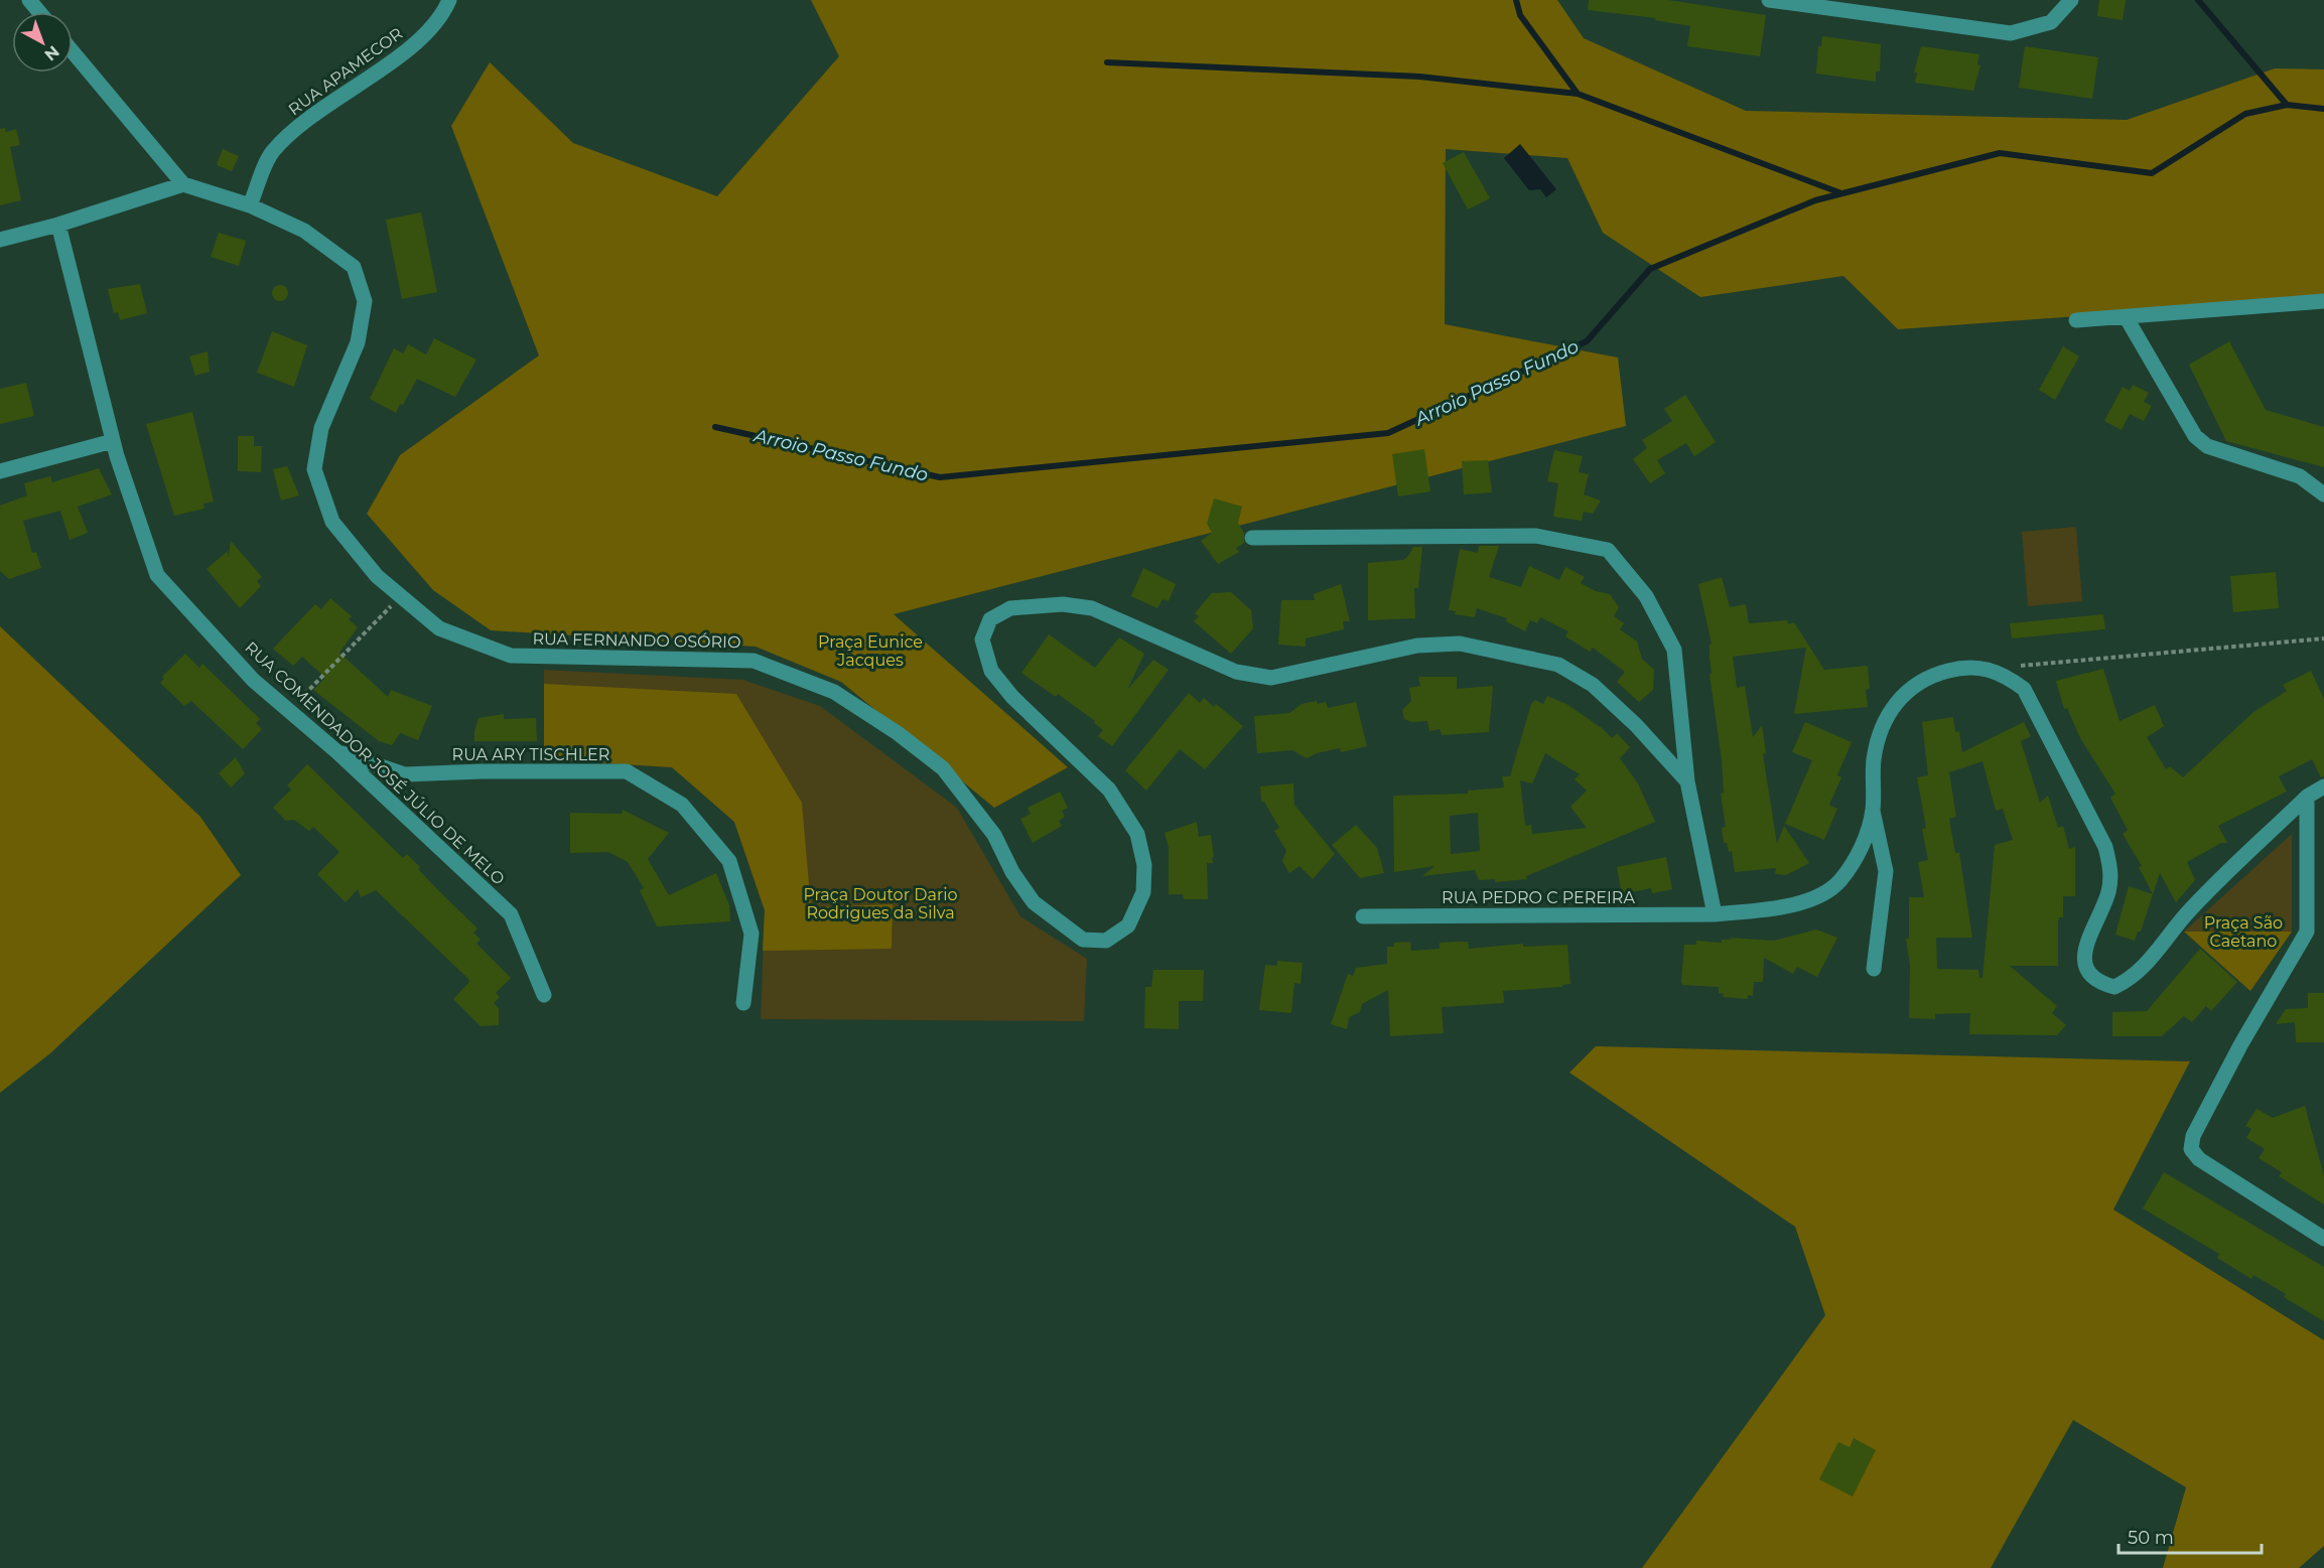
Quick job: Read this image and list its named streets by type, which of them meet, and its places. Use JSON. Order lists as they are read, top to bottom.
{
  "streets": {
    "street": [
      "RUA APAMECOR",
      "RUA FERNANDO OSÓRIO",
      "RUA ARY TISCHLER",
      "RUA COMENDADOR JOSÉ JÚLIO DE MELO",
      "RUA PEDRO C PEREIRA"
    ]
  },
  "crossings": [
    ["RUA APAMECOR", "RUA FERNANDO OSÓRIO"],
    ["RUA ARY TISCHLER", "RUA COMENDADOR JOSÉ JÚLIO DE MELO"]
  ],
  "water": ["Arroio Passo Fundo"],
  "parks": ["Praça Eunice Jacques", "Praça Doutor Dario Rodrigues da Silva", "Praça São Caetano"],
  "scale_bar": "50 m",
  "north": "bottom right"
}
